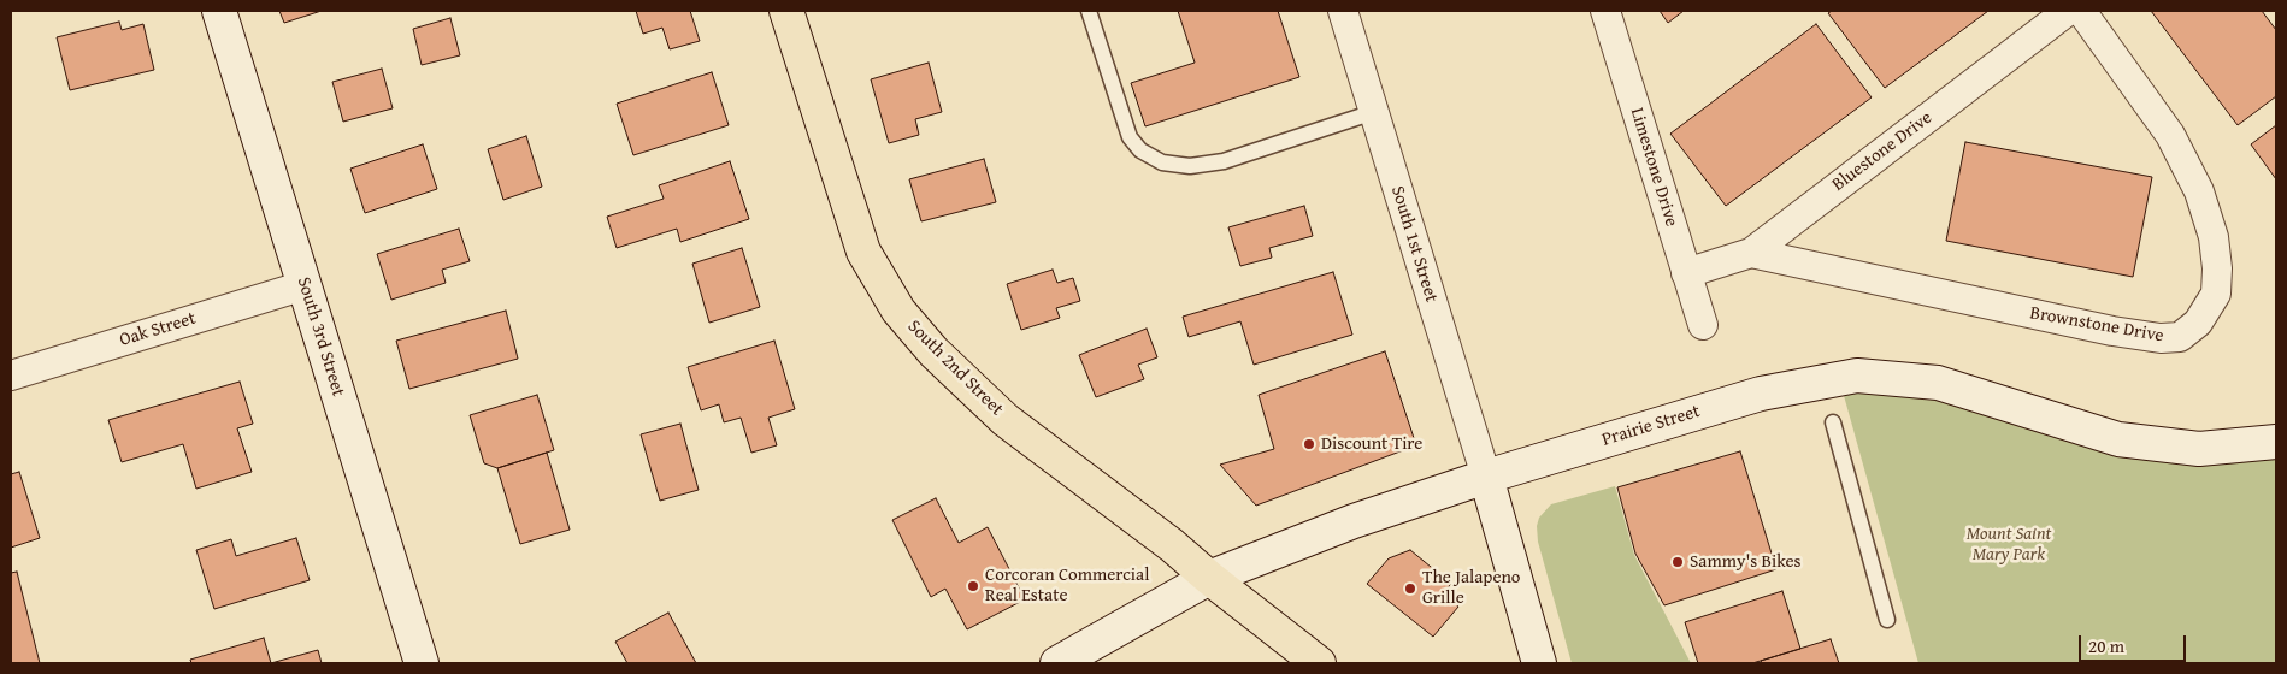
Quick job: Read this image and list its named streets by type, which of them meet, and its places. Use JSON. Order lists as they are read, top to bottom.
{
  "streets": {
    "main road": ["South 2nd Street"],
    "street": [
      "Bluestone Drive",
      "Limestone Drive",
      "South 1st Street",
      "Brownstone Drive",
      "Oak Street",
      "South 3rd Street",
      "Prairie Street"
    ]
  },
  "crossings": [
    ["Bluestone Drive", "Limestone Drive"],
    ["Bluestone Drive", "Brownstone Drive"],
    ["South 1st Street", "Prairie Street"],
    ["Oak Street", "South 3rd Street"],
    ["South 2nd Street", "Prairie Street"]
  ],
  "parks": ["Mount Saint Mary Park"],
  "places": [
    "Discount Tire",
    "Sammy's Bikes",
    "Corcoran Commercial Real Estate",
    "The Jalapeno Grille"
  ],
  "scale_bar": "20 m"
}
